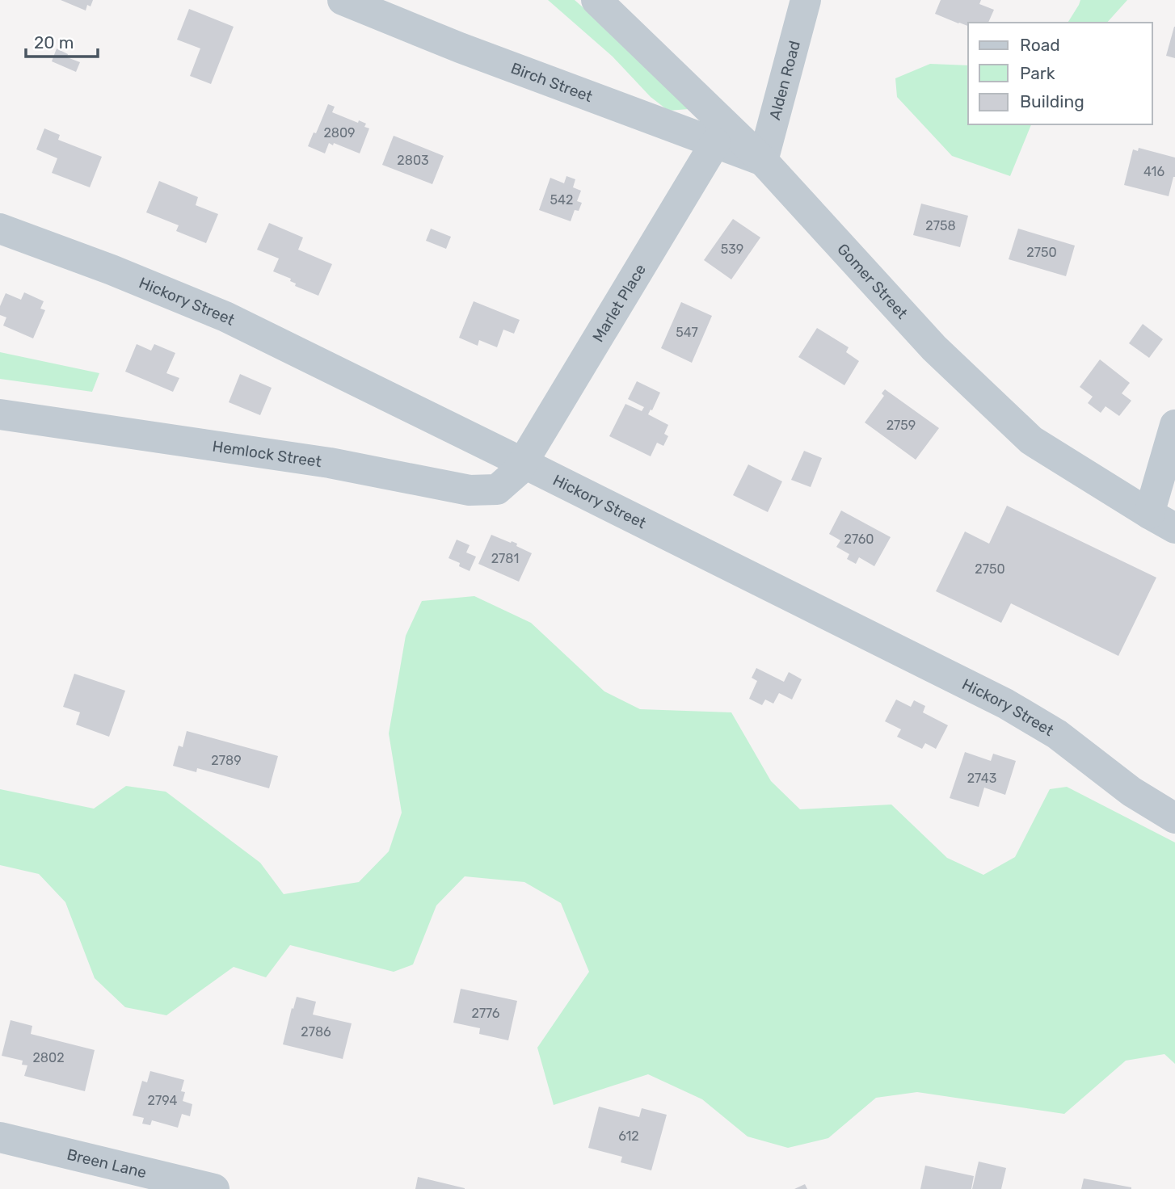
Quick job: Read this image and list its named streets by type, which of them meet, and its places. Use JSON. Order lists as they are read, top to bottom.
{
  "streets": {
    "street": [
      "Alden Road",
      "Birch Street",
      "Gomer Street",
      "Hickory Street",
      "Marlet Place",
      "Hemlock Street",
      "Breen Lane"
    ]
  },
  "crossings": [
    ["Alden Road", "Birch Street"],
    ["Alden Road", "Gomer Street"],
    ["Birch Street", "Gomer Street"],
    ["Birch Street", "Marlet Place"],
    ["Hickory Street", "Marlet Place"],
    ["Hickory Street", "Hemlock Street"],
    ["Marlet Place", "Hemlock Street"]
  ],
  "house_numbers": [
    "2809",
    "2803",
    "416",
    "542",
    "2758",
    "539",
    "2750",
    "547",
    "2759",
    "2760",
    "2781",
    "2750",
    "2789",
    "2743",
    "2776",
    "2786",
    "2802",
    "2794",
    "612"
  ],
  "legend": ["Road", "Park", "Building"],
  "scale_bar": "20 m"
}
